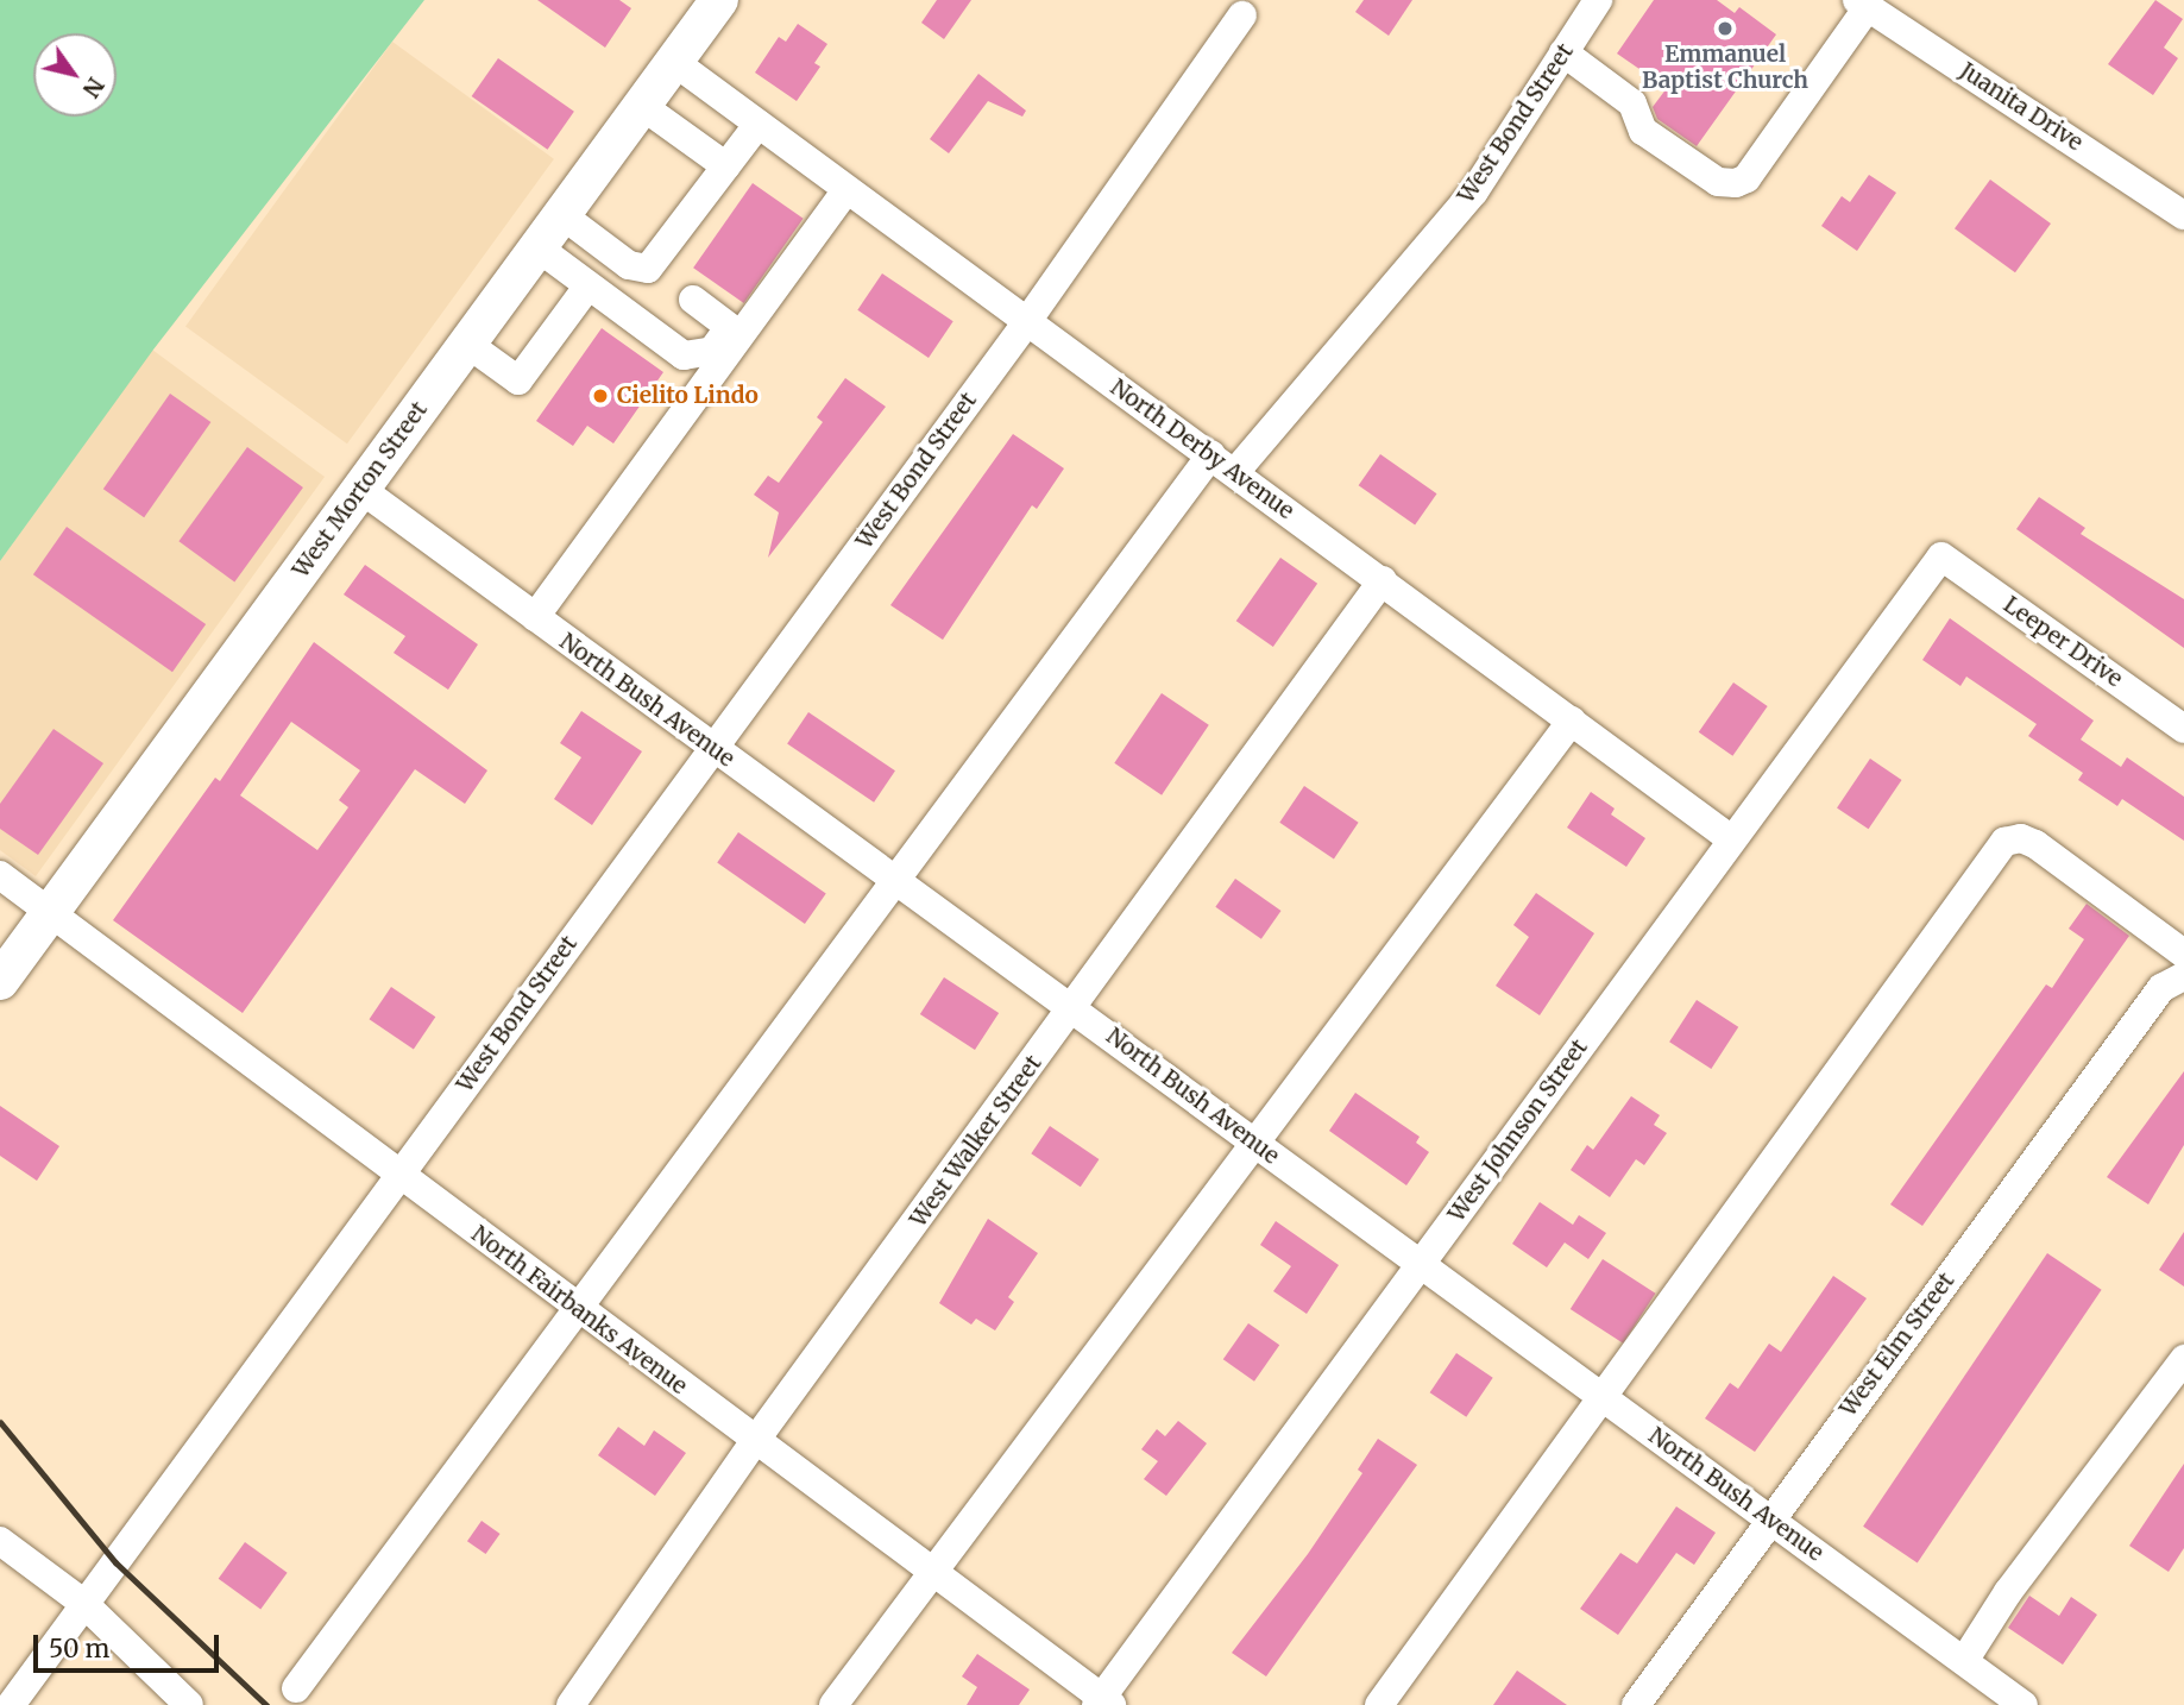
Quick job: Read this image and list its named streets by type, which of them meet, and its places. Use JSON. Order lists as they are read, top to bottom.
{
  "streets": {
    "main road": ["West Morton Street"],
    "street": [
      "Juanita Drive",
      "West Bond Street",
      "North Derby Avenue",
      "Leeper Drive",
      "North Bush Avenue",
      "West Johnson Street",
      "West Walker Street",
      "North Fairbanks Avenue",
      "West Elm Street"
    ]
  },
  "crossings": [
    ["West Bond Street", "North Derby Avenue"],
    ["West Bond Street", "North Bush Avenue"],
    ["West Bond Street", "North Fairbanks Avenue"],
    ["North Derby Avenue", "West Morton Street"],
    ["North Derby Avenue", "West Johnson Street"],
    ["North Derby Avenue", "West Walker Street"],
    ["West Morton Street", "North Bush Avenue"],
    ["West Morton Street", "North Fairbanks Avenue"],
    ["Leeper Drive", "West Johnson Street"],
    ["North Bush Avenue", "West Johnson Street"],
    ["North Bush Avenue", "West Walker Street"],
    ["North Bush Avenue", "West Elm Street"],
    ["West Johnson Street", "North Fairbanks Avenue"],
    ["West Walker Street", "North Fairbanks Avenue"]
  ],
  "places": ["Emmanuel Baptist Church", "Cielito Lindo"],
  "scale_bar": "50 m",
  "north": "bottom right"
}
